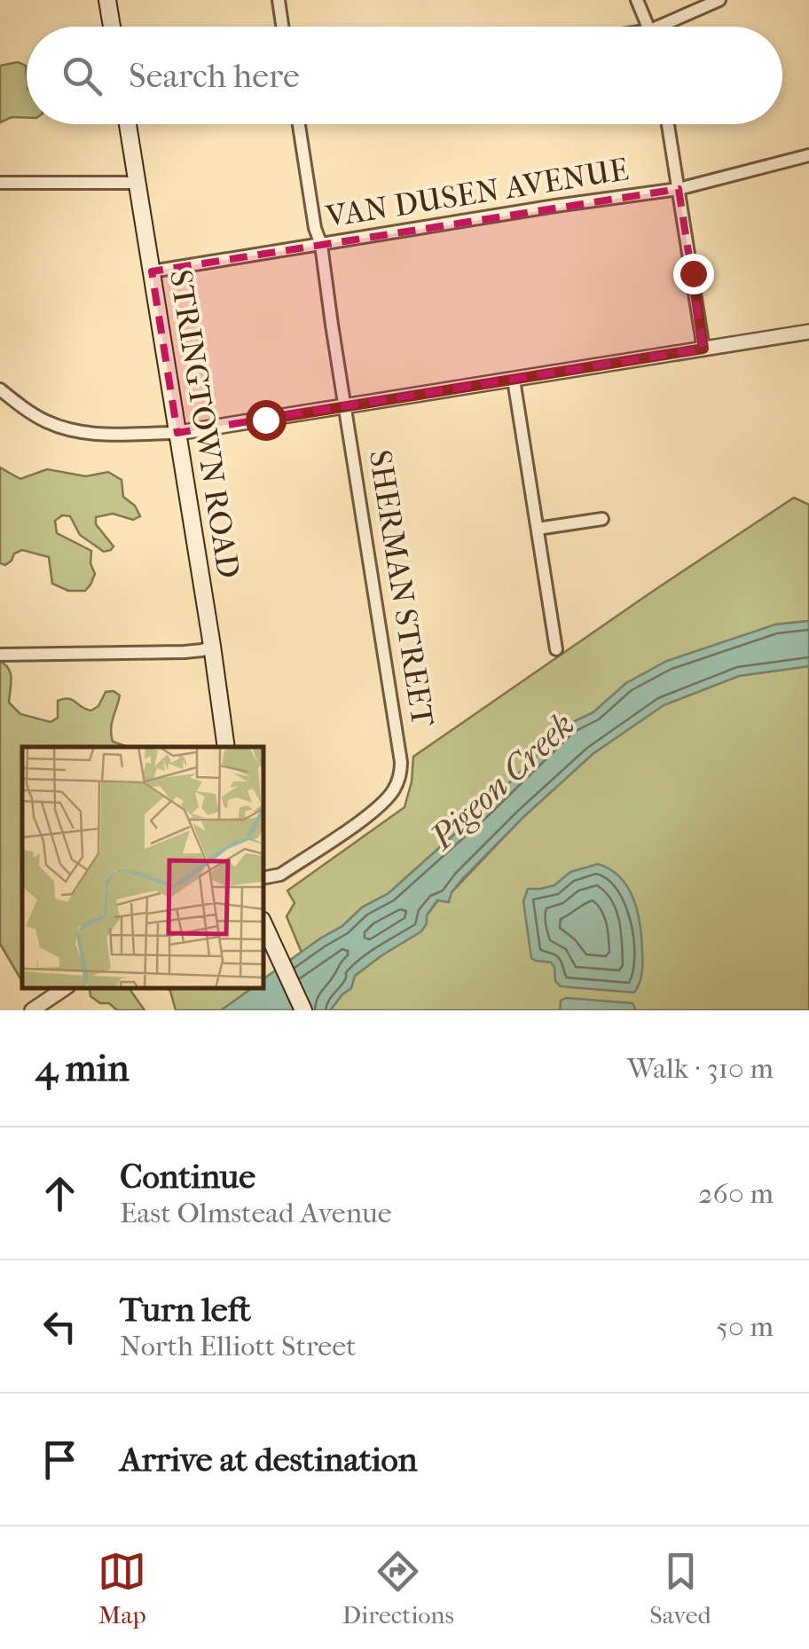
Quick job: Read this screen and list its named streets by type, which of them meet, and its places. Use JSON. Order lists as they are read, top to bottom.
{
  "streets": {
    "main road": ["STRINGTOWN ROAD"],
    "street": ["VAN DUSEN AVENUE", "SHERMAN STREET"]
  },
  "crossings": [
    ["VAN DUSEN AVENUE", "STRINGTOWN ROAD"],
    ["VAN DUSEN AVENUE", "SHERMAN STREET"]
  ],
  "water": ["Pigeon Creek"],
  "page": {
    "search": "Search here",
    "heading": ["4 min", "Walk · 310 m"],
    "list": [
      ["Continue", "East Olmstead Avenue", "260 m"],
      ["Turn left", "North Elliott Street", "50 m"],
      "Arrive at destination"
    ],
    "nav": ["Map", "Directions", "Saved"]
  }
}
